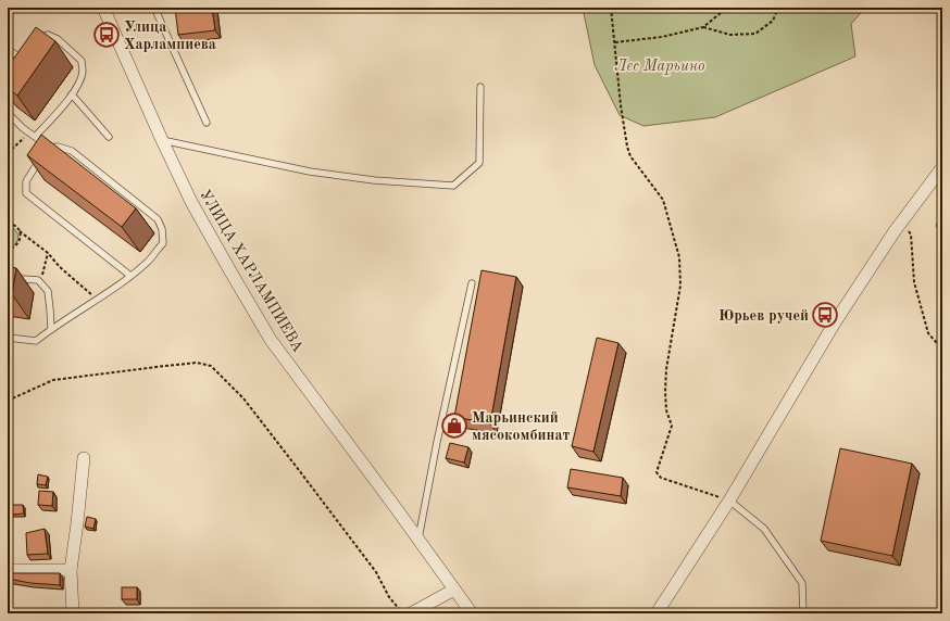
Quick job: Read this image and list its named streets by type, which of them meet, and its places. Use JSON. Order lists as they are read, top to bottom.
{
  "streets": {
    "street": ["УЛИЦА ХАРЛАМПИЕВА"]
  },
  "parks": ["Лес Марьино"],
  "places": {
    "bus stop": ["Улица Харлампиева", "Юрьев ручей"],
    "shop": ["Марьинский мясокомбинат"]
  }
}
